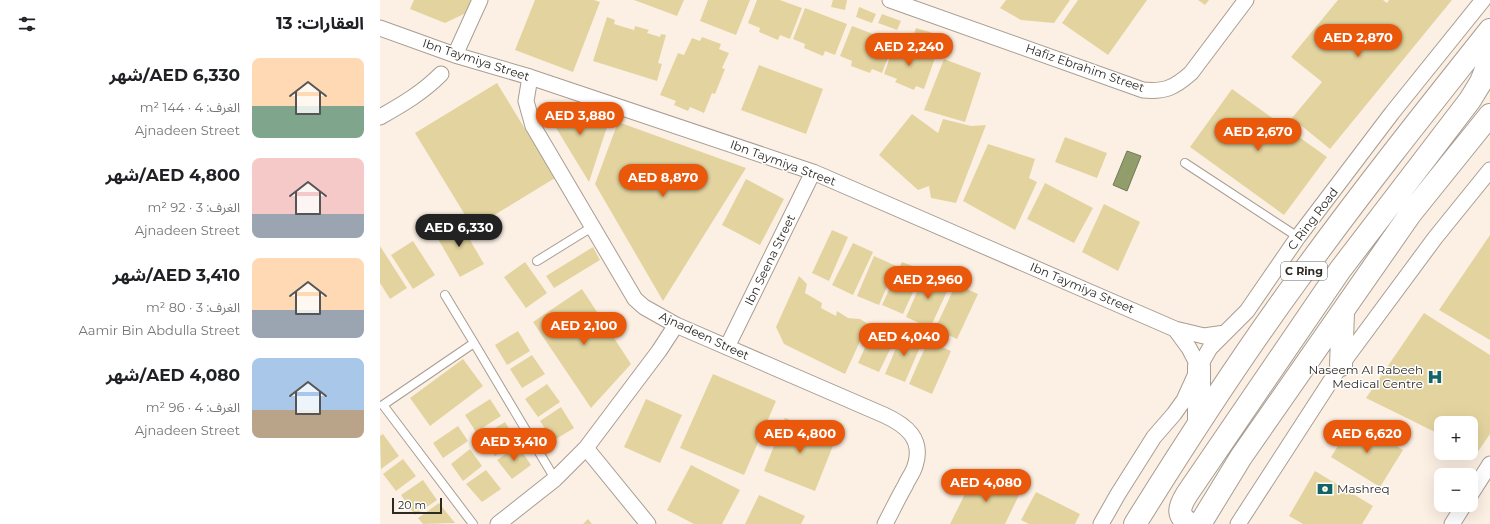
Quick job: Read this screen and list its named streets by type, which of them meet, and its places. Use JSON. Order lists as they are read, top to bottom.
{
  "streets": {
    "highway": ["C Ring Road", "C Ring"],
    "street": [
      "Ibn Taymiya Street",
      "Hafiz Ebrahim Street",
      "Ibn Seena Street",
      "Ajnadeen Street"
    ]
  },
  "crossings": [
    ["Ibn Taymiya Street", "C Ring Road"],
    ["Ibn Taymiya Street", "Ibn Seena Street"],
    ["Ibn Taymiya Street", "Ajnadeen Street"],
    ["Ibn Seena Street", "Ajnadeen Street"]
  ],
  "places": {
    "hospital": ["Naseem Al Rabeeh Medical Centre"],
    "bank": ["Mashreq"]
  },
  "scale_bar": "20 m",
  "page": {
    "heading": "العقارات: 13",
    "price": [
      "AED 2,870",
      "AED 2,240",
      "AED 3,880",
      "AED 2,670",
      "AED 8,870",
      "AED 6,330",
      "AED 2,960",
      "AED 2,100",
      "AED 4,040",
      "AED 4,800",
      "AED 6,620",
      "AED 3,410",
      "AED 4,080"
    ],
    "list": [
      {
        "name": "AED 6,330/شهر",
        "note": "الغرف: 4 · 144 m² · Ajnadeen Street"
      },
      {
        "name": "AED 4,800/شهر",
        "note": "الغرف: 3 · 92 m² · Ajnadeen Street"
      },
      {
        "name": "AED 3,410/شهر",
        "note": "الغرف: 3 · 80 m² · Aamir Bin Abdulla Street"
      },
      {
        "name": "AED 4,080/شهر",
        "note": "الغرف: 4 · 96 m² · Ajnadeen Street"
      }
    ],
    "map_buttons": ["+", "−"],
    "scale": "20 m"
  }
}
